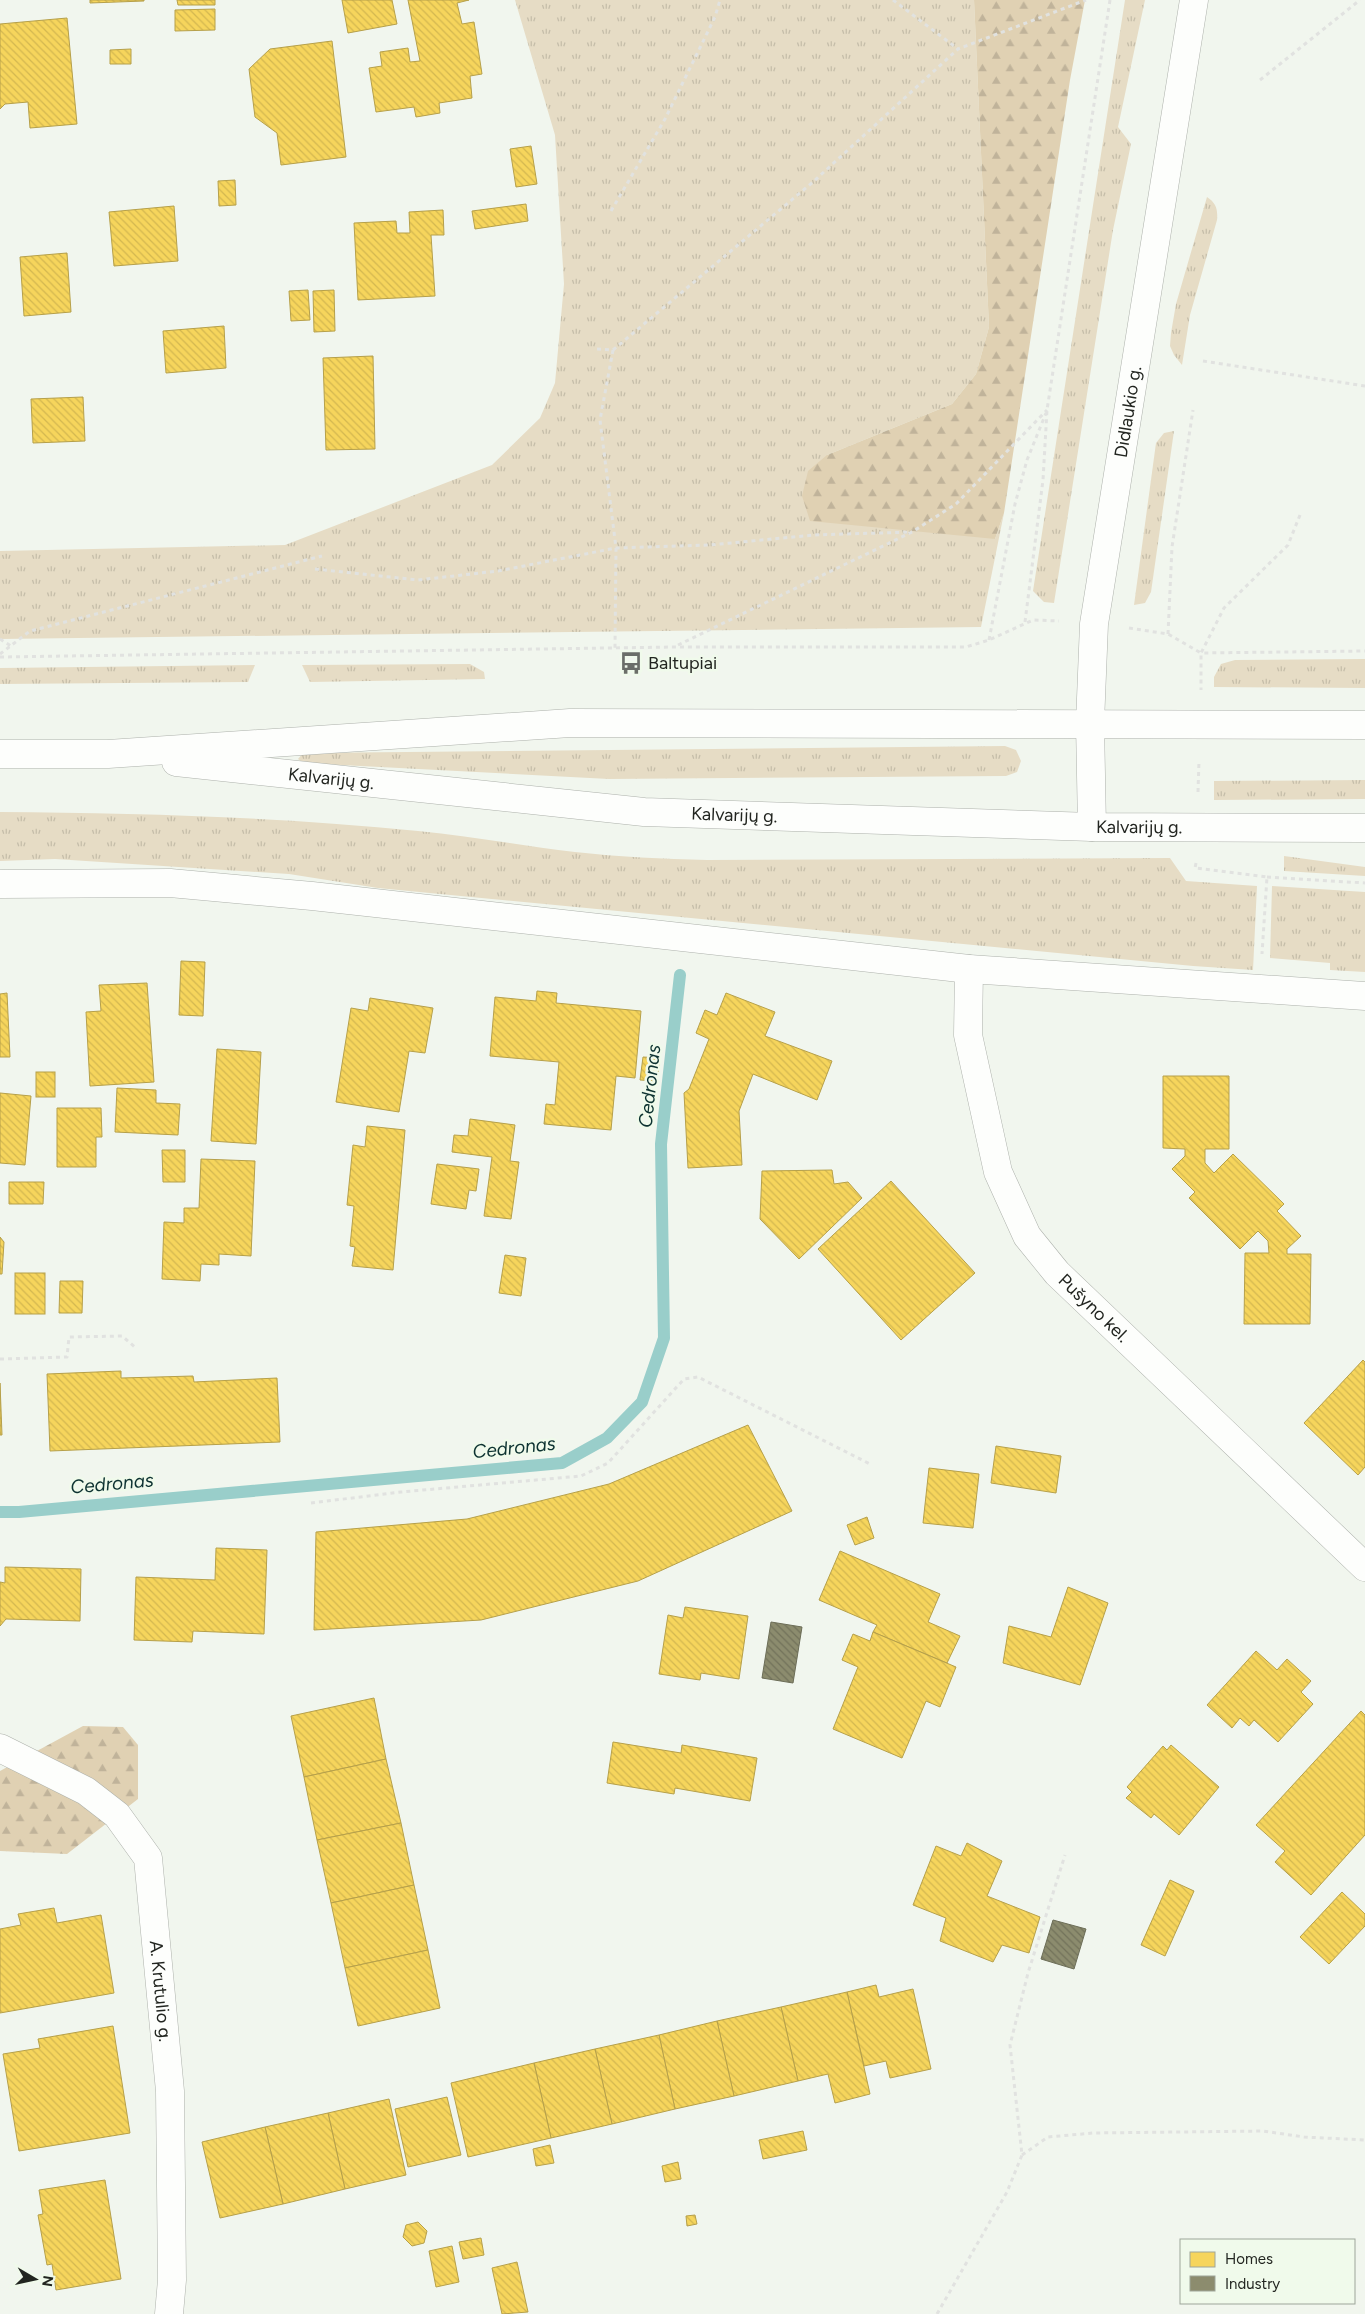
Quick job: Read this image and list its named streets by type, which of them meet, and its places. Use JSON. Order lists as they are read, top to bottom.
{
  "streets": {
    "street": [
      "Didlaukio g.",
      "Kalvarijų g.",
      "Pušyno kel.",
      "A. Krutulio g."
    ]
  },
  "crossings": [
    ["Didlaukio g.", "Kalvarijų g."]
  ],
  "water": ["Cedronas"],
  "places": {
    "bus stop": ["Baltupiai"]
  },
  "legend": ["Homes", "Industry"],
  "north": "right"
}
